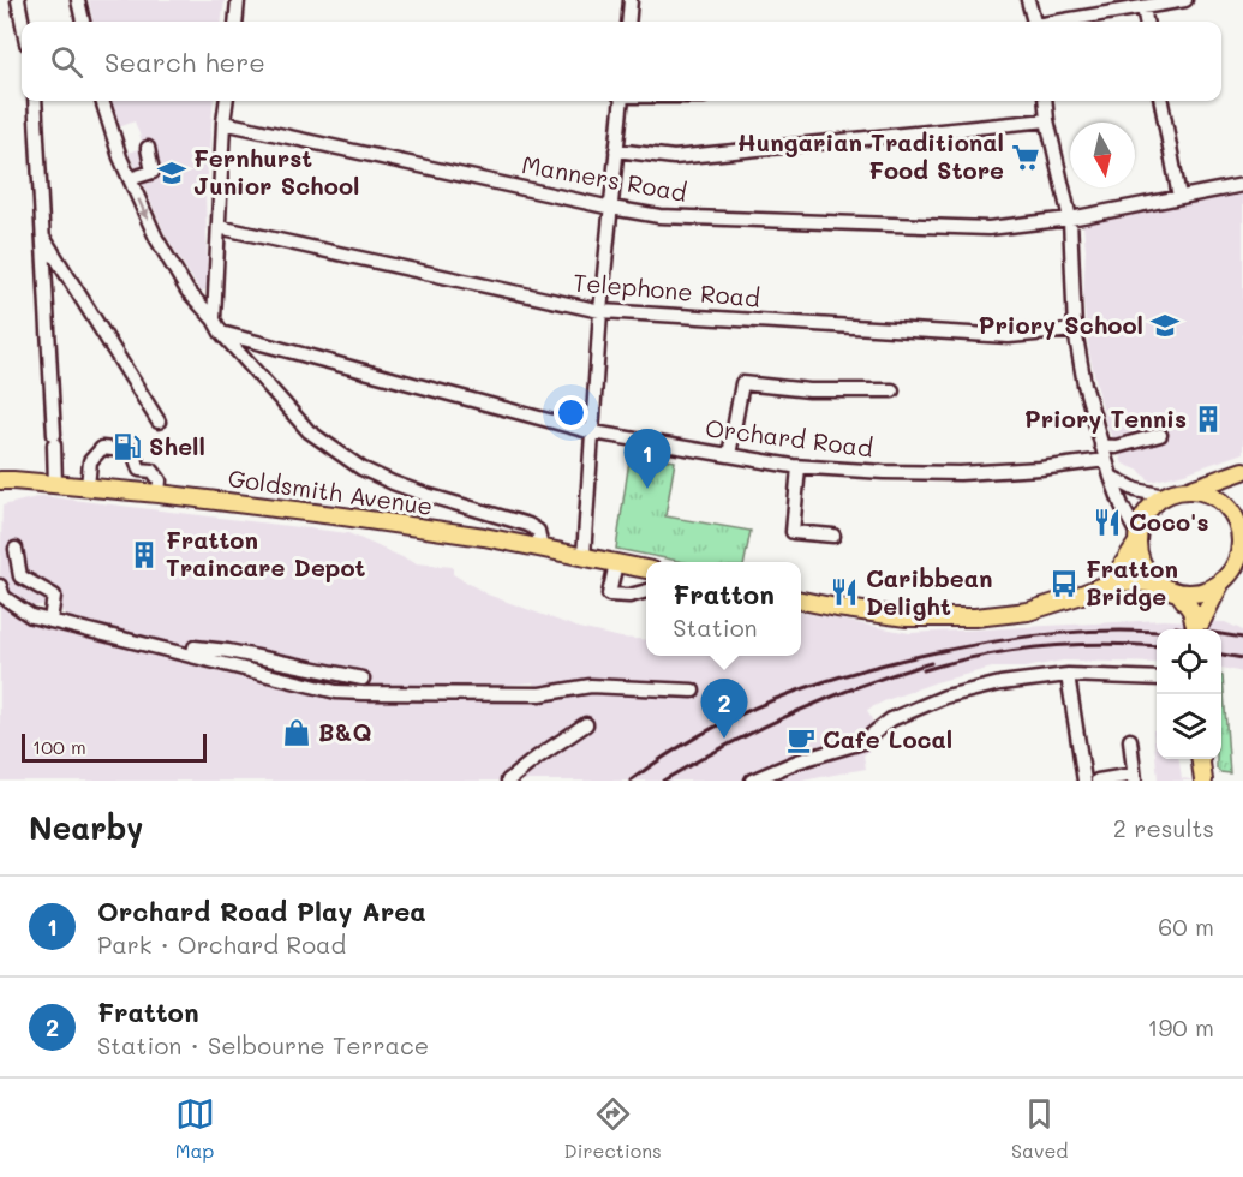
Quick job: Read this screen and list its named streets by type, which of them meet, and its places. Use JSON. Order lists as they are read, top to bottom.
{
  "streets": {
    "main road": ["Goldsmith Avenue"],
    "street": ["Manners Road", "Telephone Road", "Orchard Road"]
  },
  "places": {
    "supermarket": ["Hungarian Traditional Food Store"],
    "school or university": ["Fernhurst Junior School", "Priory School"],
    "building": ["Priory Tennis", "Fratton Traincare Depot"],
    "fuel station": ["Shell"],
    "restaurant": ["Coco's", "Caribbean Delight"],
    "bus stop": ["Fratton Bridge"],
    "shop": ["B&Q"],
    "cafe": ["Cafe Local"]
  },
  "scale_bar": "100 m",
  "north": "bottom",
  "page": {
    "search": "Search here",
    "pins": ["1", "2"],
    "popup": ["Fratton", "Station"],
    "scale": "100 m",
    "heading": ["Nearby", "2 results"],
    "list": [
      {
        "mark": "1",
        "name": "Orchard Road Play Area",
        "note": "Park · Orchard Road",
        "value": "60 m"
      },
      {
        "mark": "2",
        "name": "Fratton",
        "note": "Station · Selbourne Terrace",
        "value": "190 m"
      }
    ],
    "nav": ["Map", "Directions", "Saved"]
  }
}
